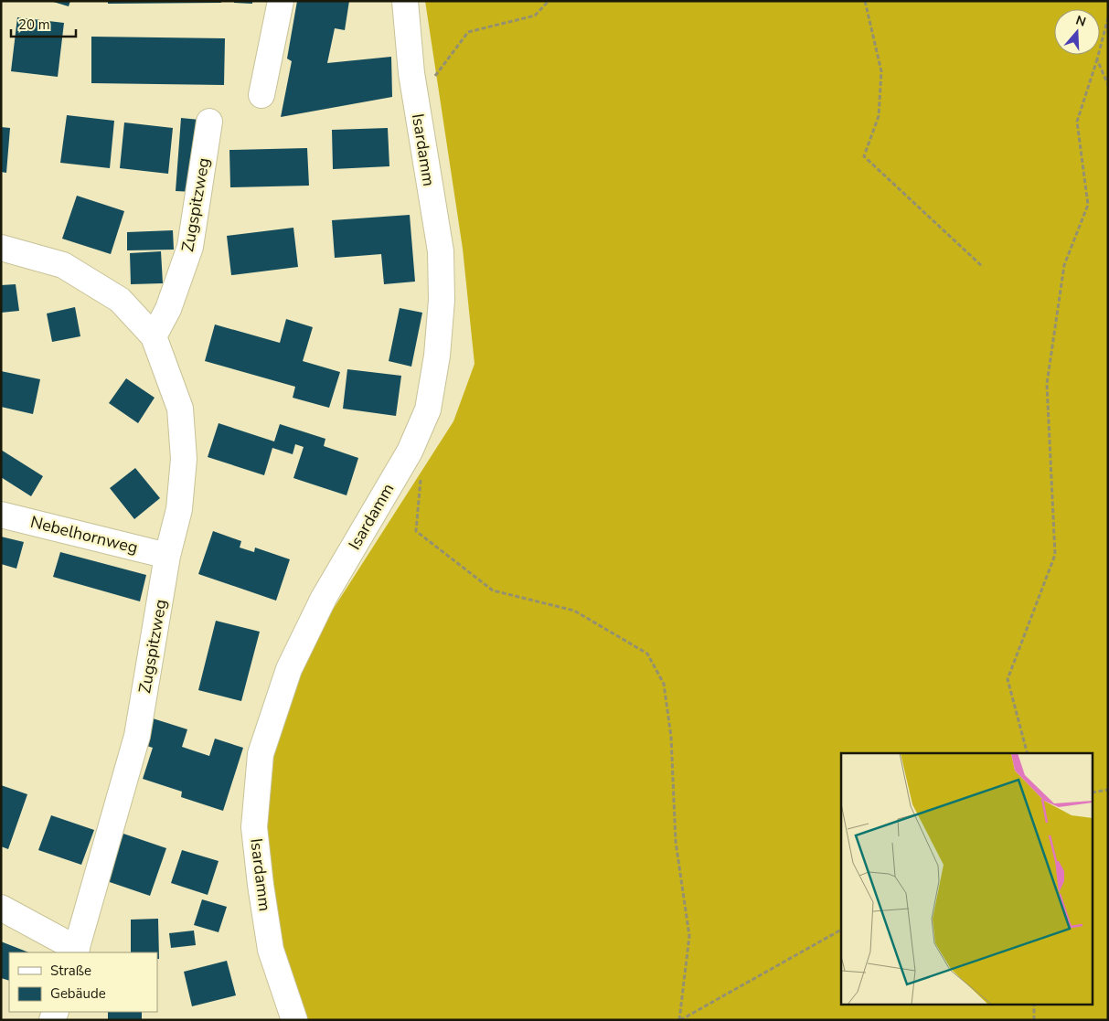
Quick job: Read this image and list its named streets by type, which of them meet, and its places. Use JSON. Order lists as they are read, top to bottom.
{
  "streets": {
    "street": ["Isardamm", "Zugspitzweg", "Nebelhornweg"]
  },
  "crossings": [
    ["Zugspitzweg", "Nebelhornweg"]
  ],
  "legend": ["Straße", "Gebäude"],
  "scale_bar": "20 m",
  "north": "top"
}
